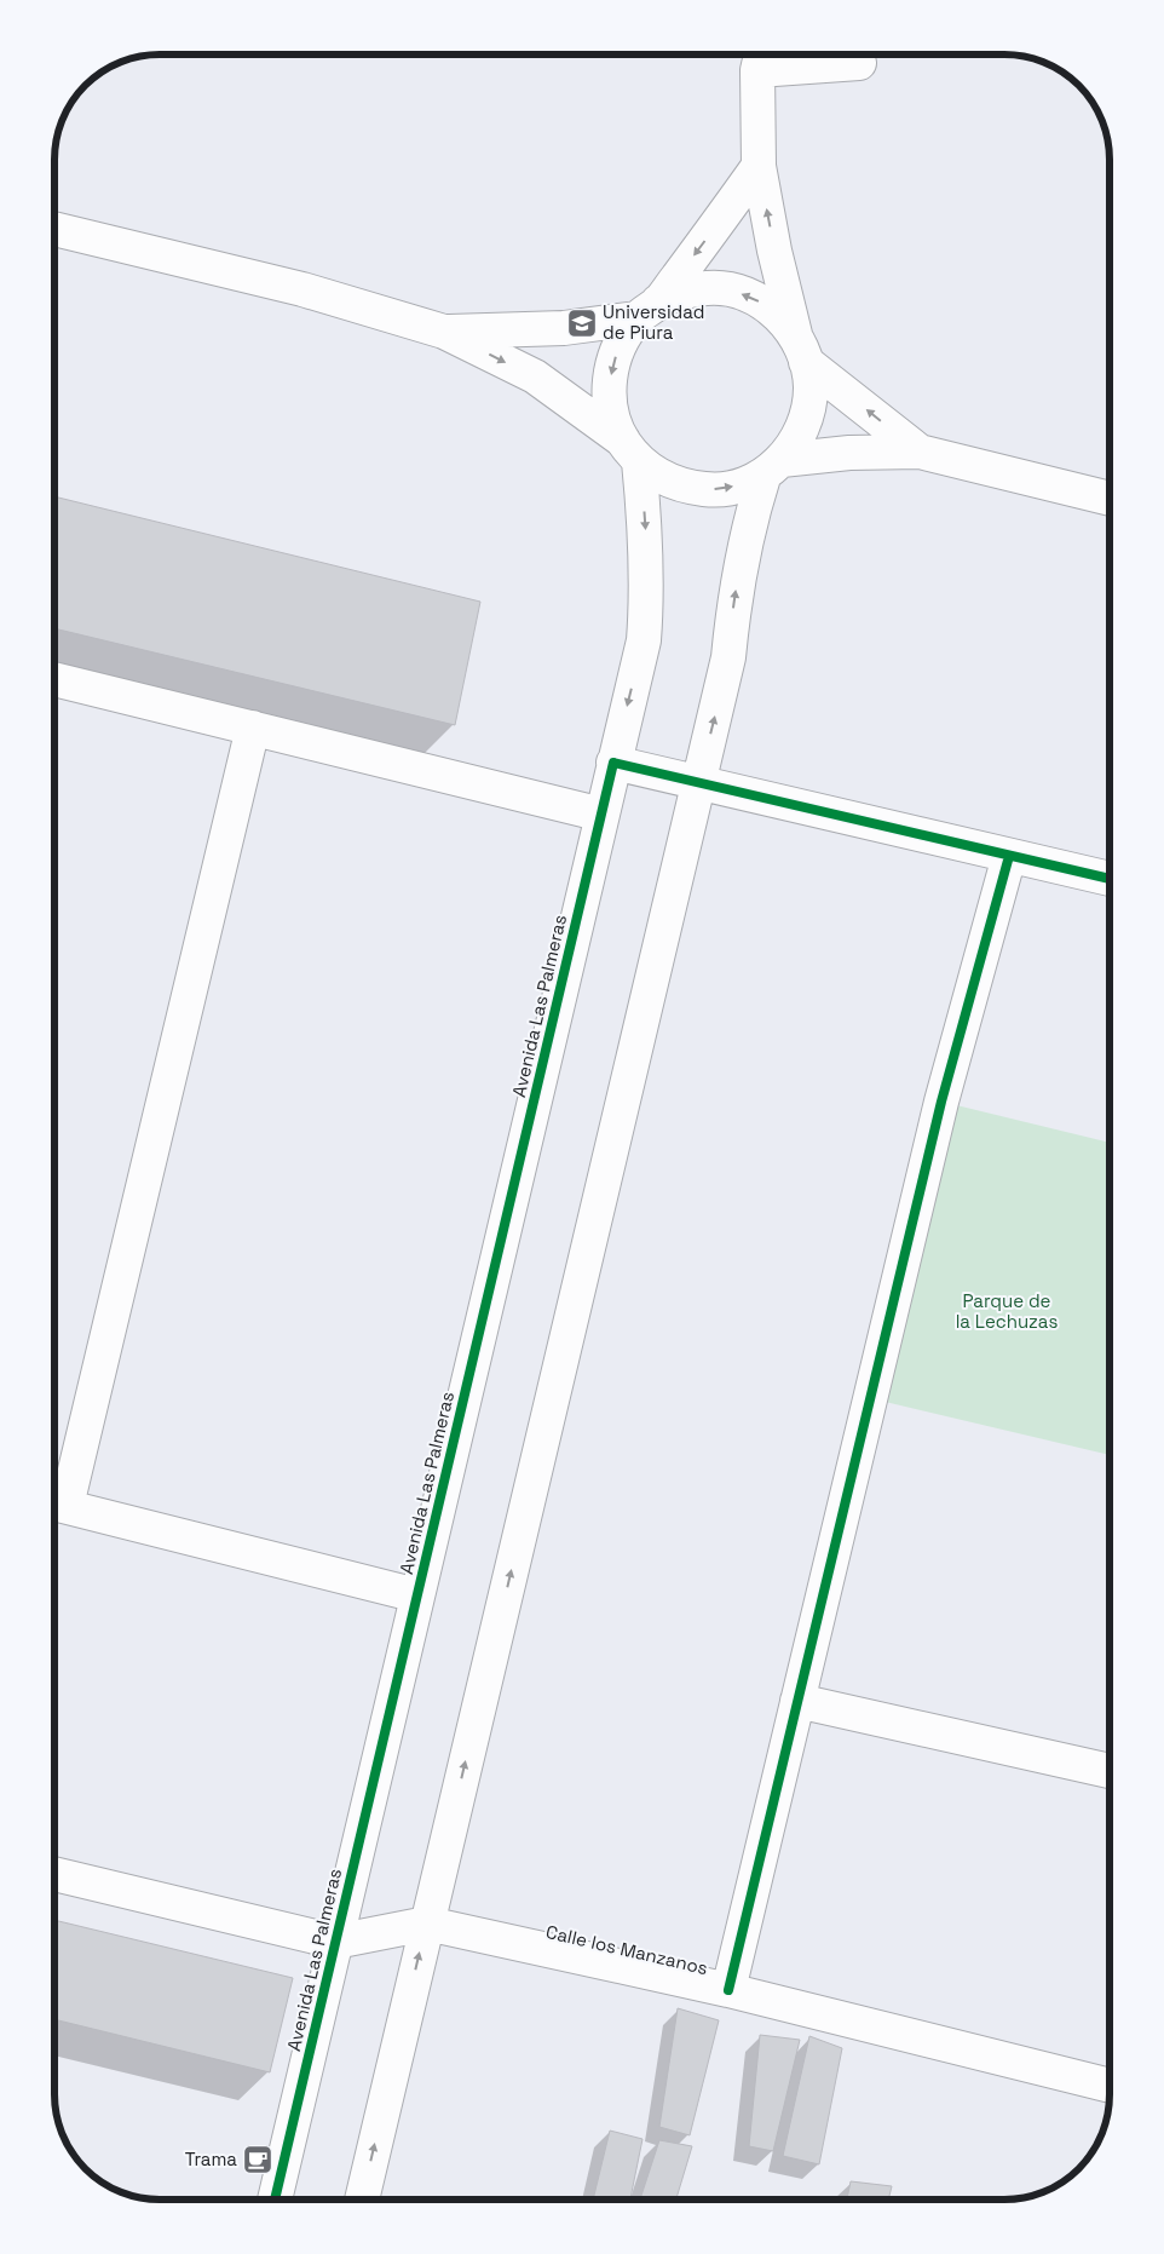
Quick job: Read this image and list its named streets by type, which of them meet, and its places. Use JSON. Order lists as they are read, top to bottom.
{
  "streets": {
    "street": ["Avenida Las Palmeras", "Calle los Manzanos"]
  },
  "crossings": [
    ["Avenida Las Palmeras", "Calle los Manzanos"]
  ],
  "parks": ["Parque de la Lechuzas"],
  "places": {
    "school or university": ["Universidad de Piura"],
    "cafe": ["Trama"]
  }
}
